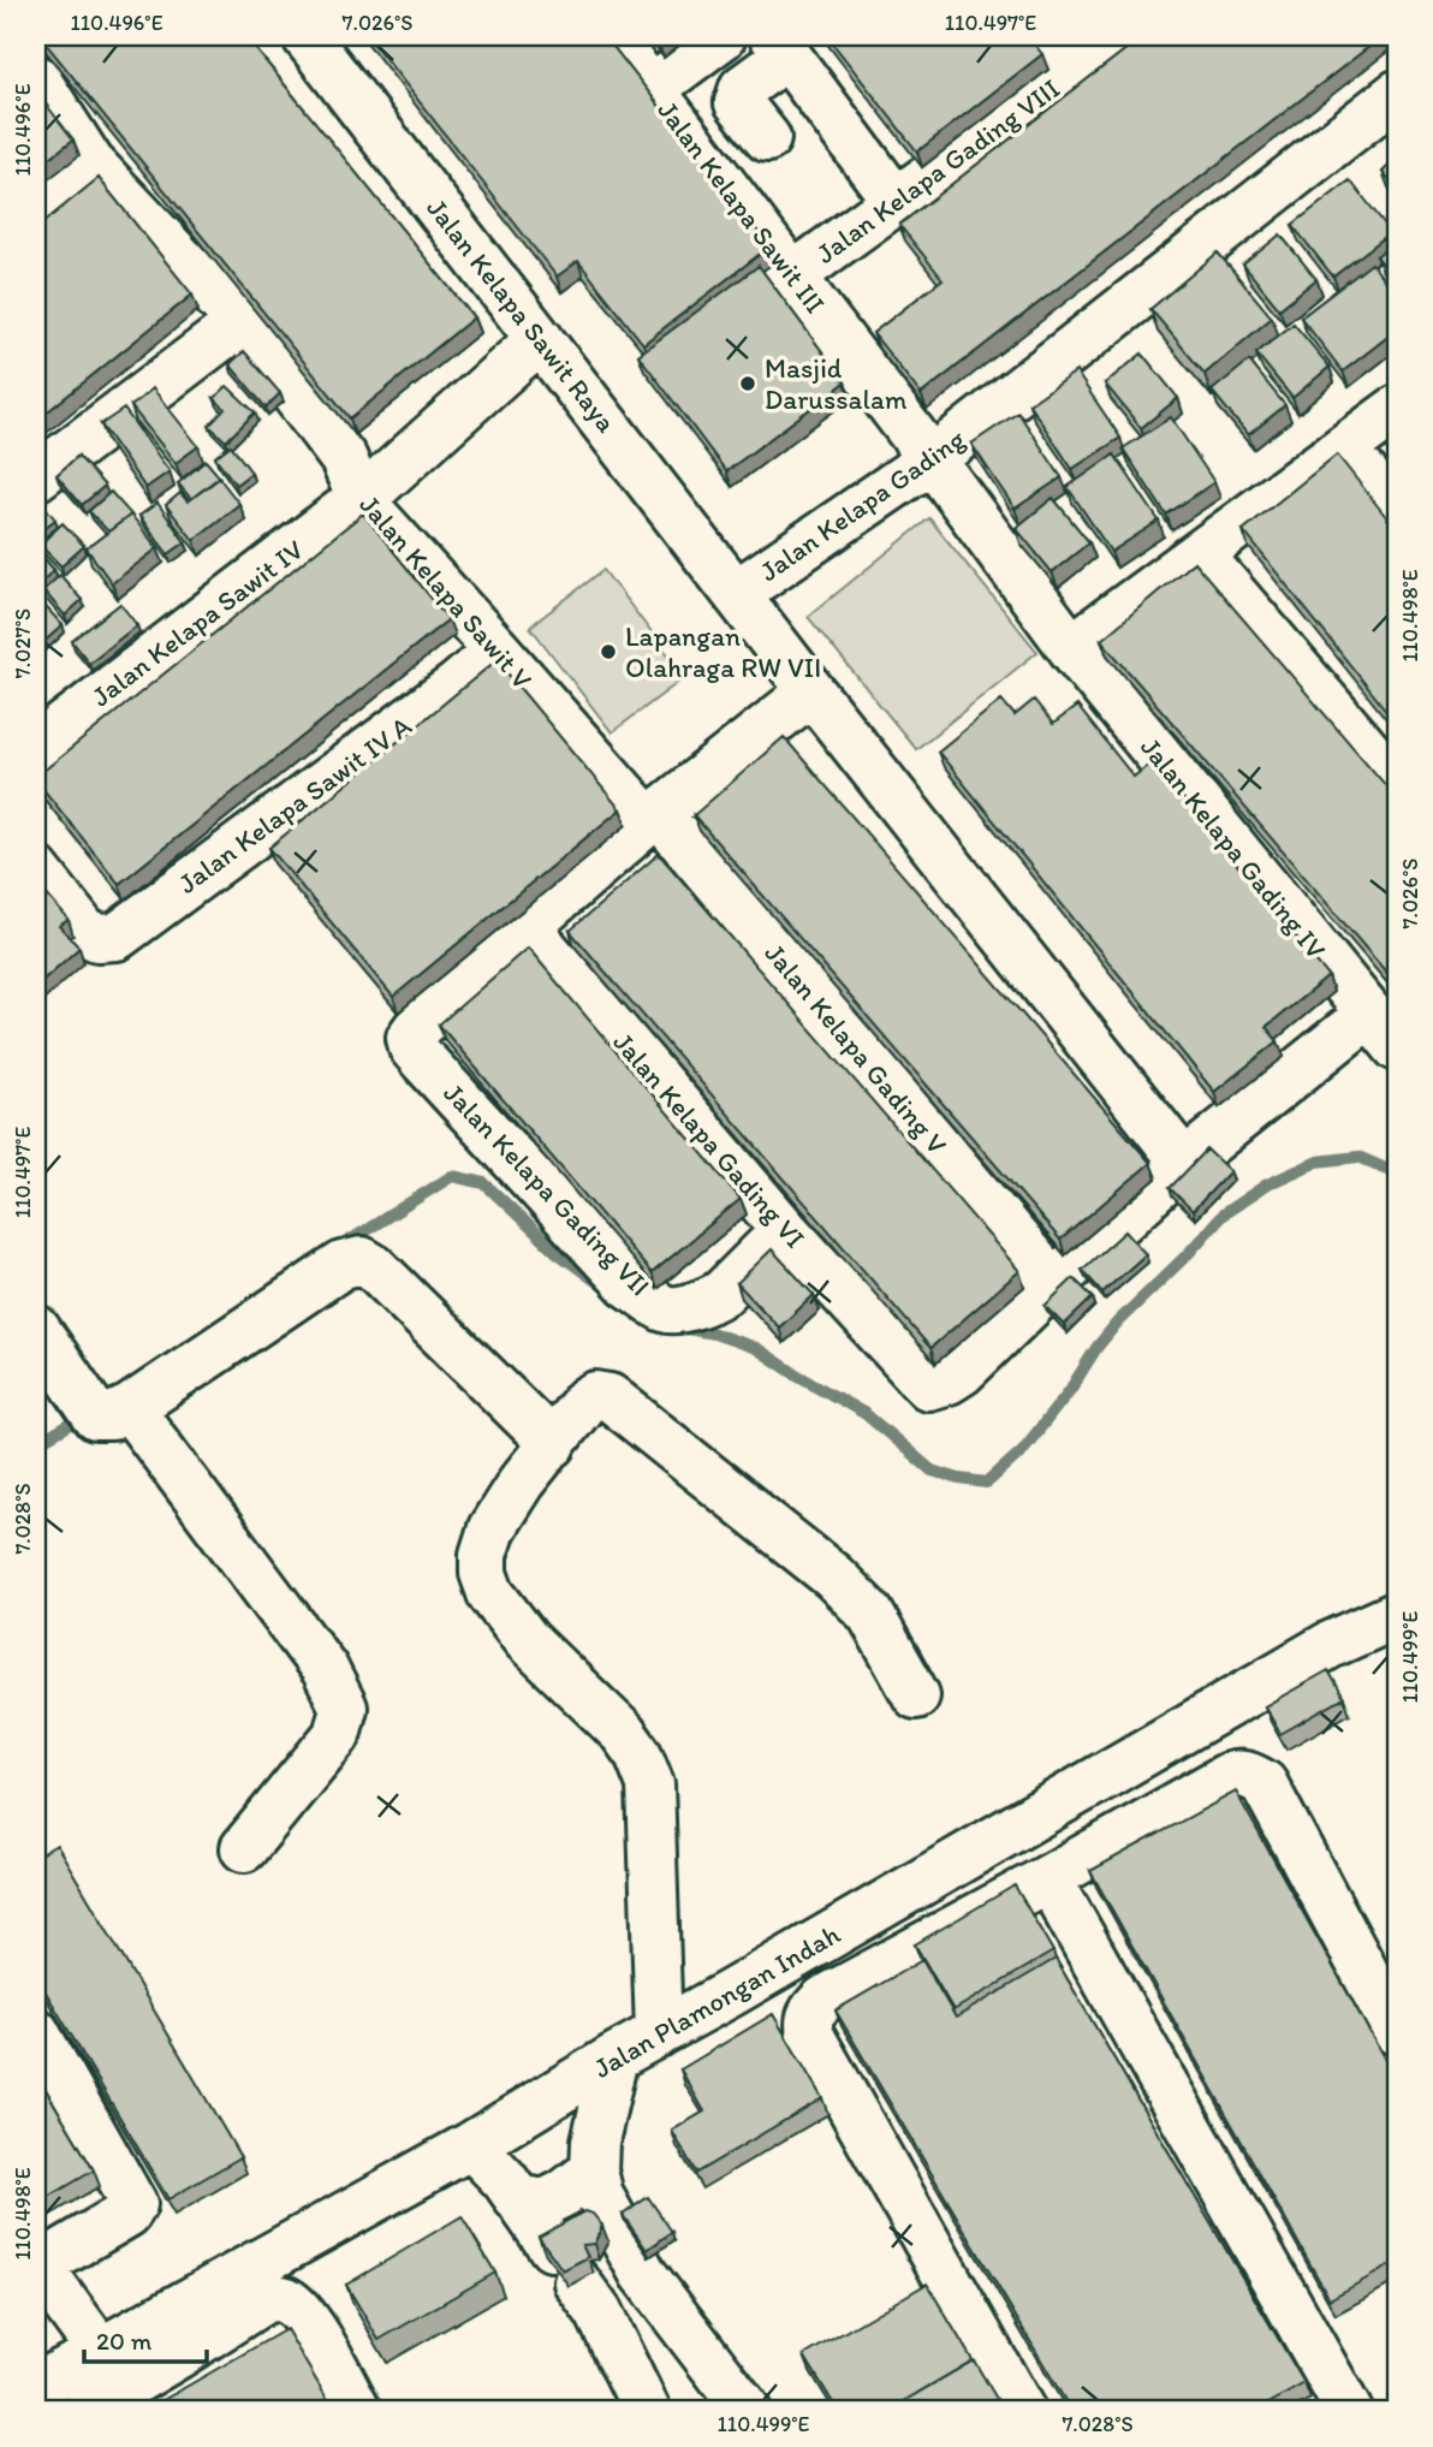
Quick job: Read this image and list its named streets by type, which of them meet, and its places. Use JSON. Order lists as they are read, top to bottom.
{
  "streets": {
    "street": [
      "Jalan Kelapa Gading VIII",
      "Jalan Kelapa Sawit III",
      "Jalan Kelapa Sawit Raya",
      "Jalan Kelapa Gading",
      "Jalan Kelapa Sawit V",
      "Jalan Kelapa Sawit IV",
      "Jalan Kelapa Sawit IV A",
      "Jalan Kelapa Gading IV",
      "Jalan Kelapa Gading V",
      "Jalan Kelapa Gading VI",
      "Jalan Kelapa Gading VII",
      "Jalan Plamongan Indah"
    ]
  },
  "crossings": [
    ["Jalan Kelapa Gading VIII", "Jalan Kelapa Sawit III"],
    ["Jalan Kelapa Sawit III", "Jalan Kelapa Gading"],
    ["Jalan Kelapa Sawit III", "Jalan Kelapa Gading IV"],
    ["Jalan Kelapa Sawit Raya", "Jalan Kelapa Gading"],
    ["Jalan Kelapa Sawit Raya", "Jalan Kelapa Sawit IV"],
    ["Jalan Kelapa Gading", "Jalan Kelapa Gading IV"],
    ["Jalan Kelapa Sawit V", "Jalan Kelapa Sawit IV"],
    ["Jalan Kelapa Sawit V", "Jalan Kelapa Sawit IV A"],
    ["Jalan Kelapa Sawit V", "Jalan Kelapa Gading V"],
    ["Jalan Kelapa Gading V", "Jalan Kelapa Gading VI"],
    ["Jalan Kelapa Gading VI", "Jalan Kelapa Gading VII"]
  ],
  "places": ["Masjid Darussalam", "Lapangan Olahraga RW VII"],
  "scale_bar": "20 m",
  "coordinates": [
    "110.496°E",
    "7.026°S",
    "110.497°E",
    "110.498°E",
    "7.027°S",
    "7.028°S",
    "110.499°E"
  ]
}
